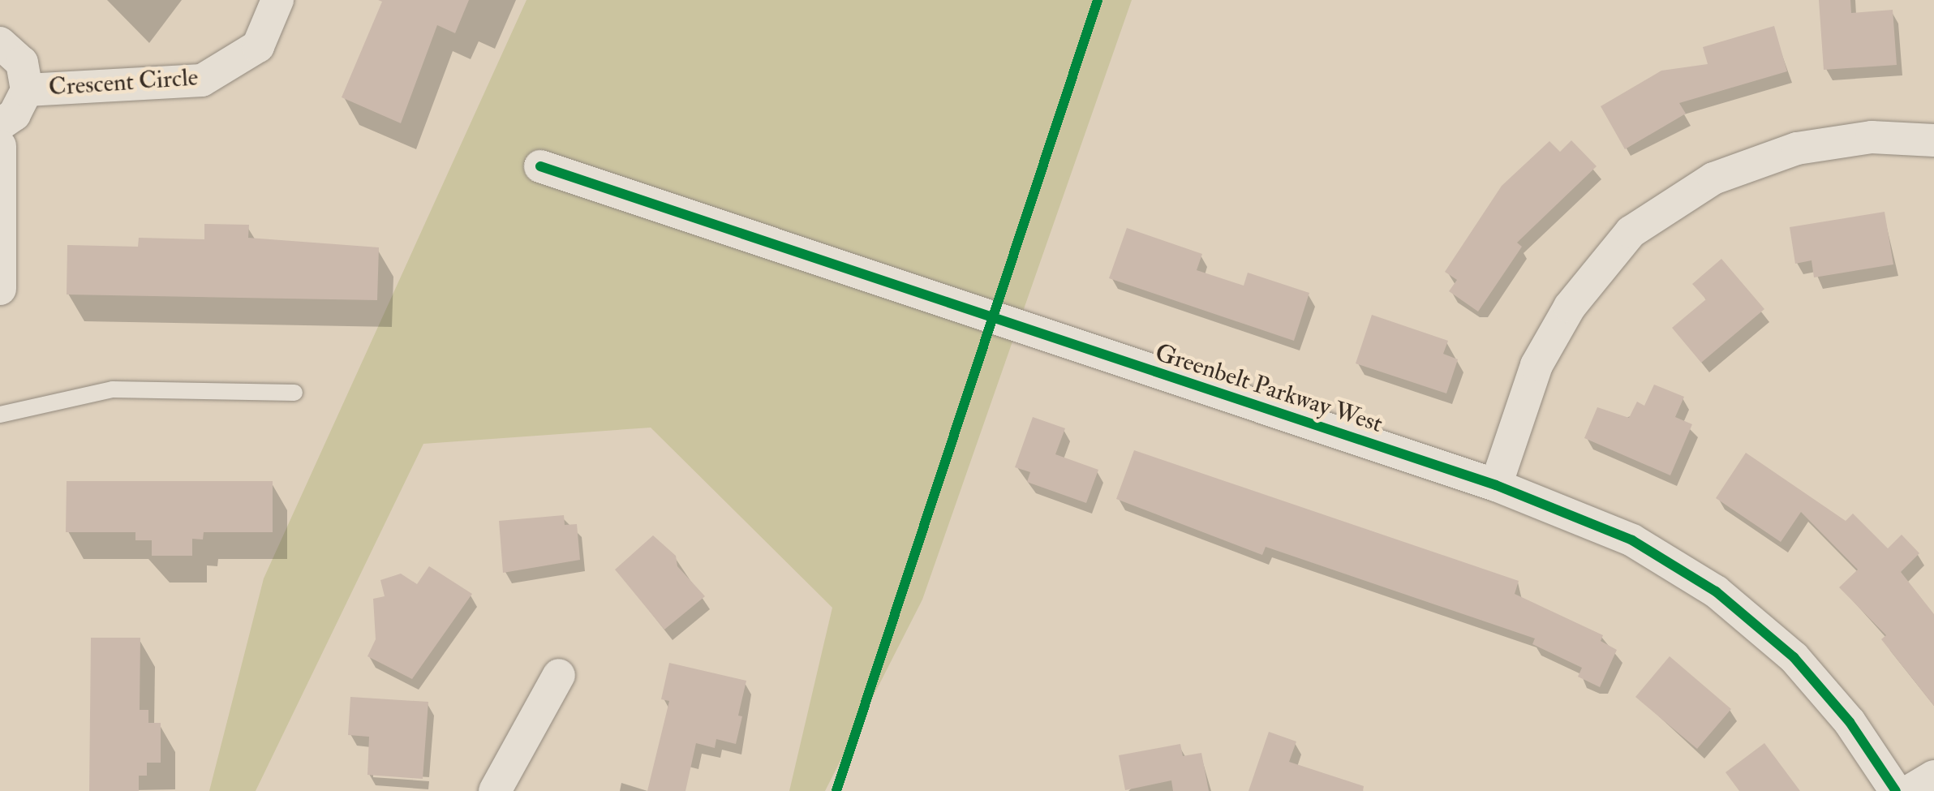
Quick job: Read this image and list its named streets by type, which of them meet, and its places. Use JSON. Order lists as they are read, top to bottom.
{
  "streets": {
    "street": ["Crescent Circle", "Greenbelt Parkway West"]
  }
}
